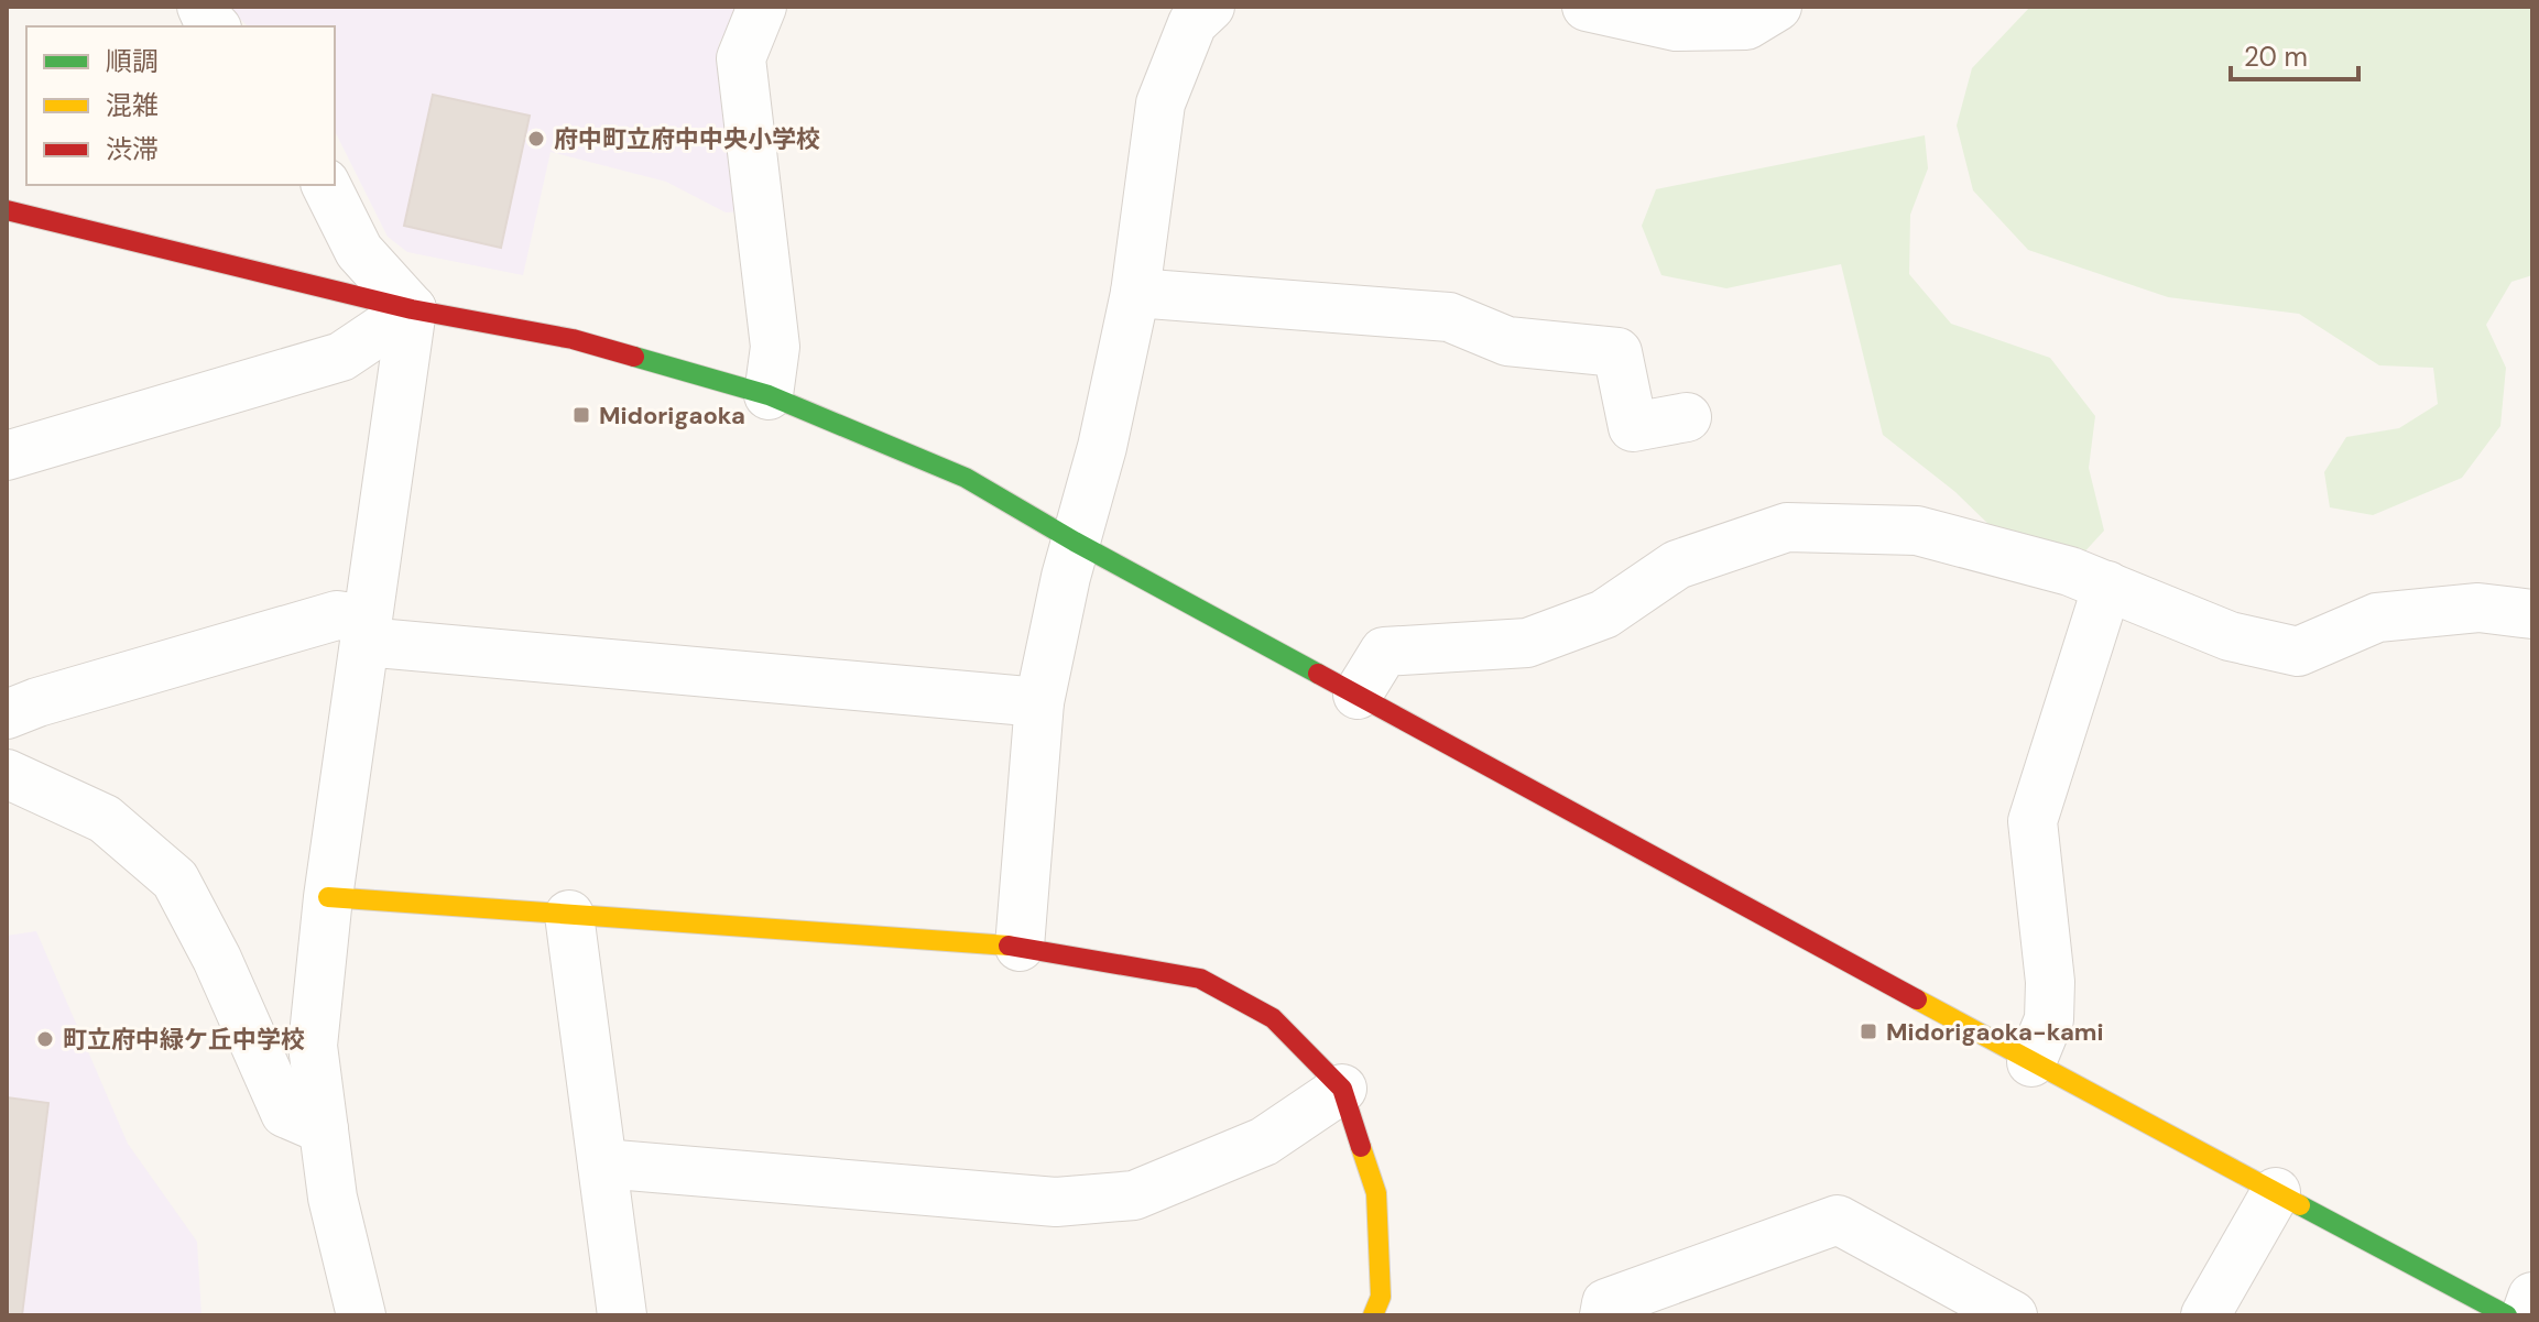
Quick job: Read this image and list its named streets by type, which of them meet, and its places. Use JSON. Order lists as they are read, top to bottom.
{
  "places": {
    "other": ["府中町立府中中央小学校", "町立府中緑ケ丘中学校"],
    "transit": ["Midorigaoka", "Midorigaoka-kami"]
  },
  "legend": ["順調", "混雑", "渋滞"],
  "scale_bar": "20 m"
}
